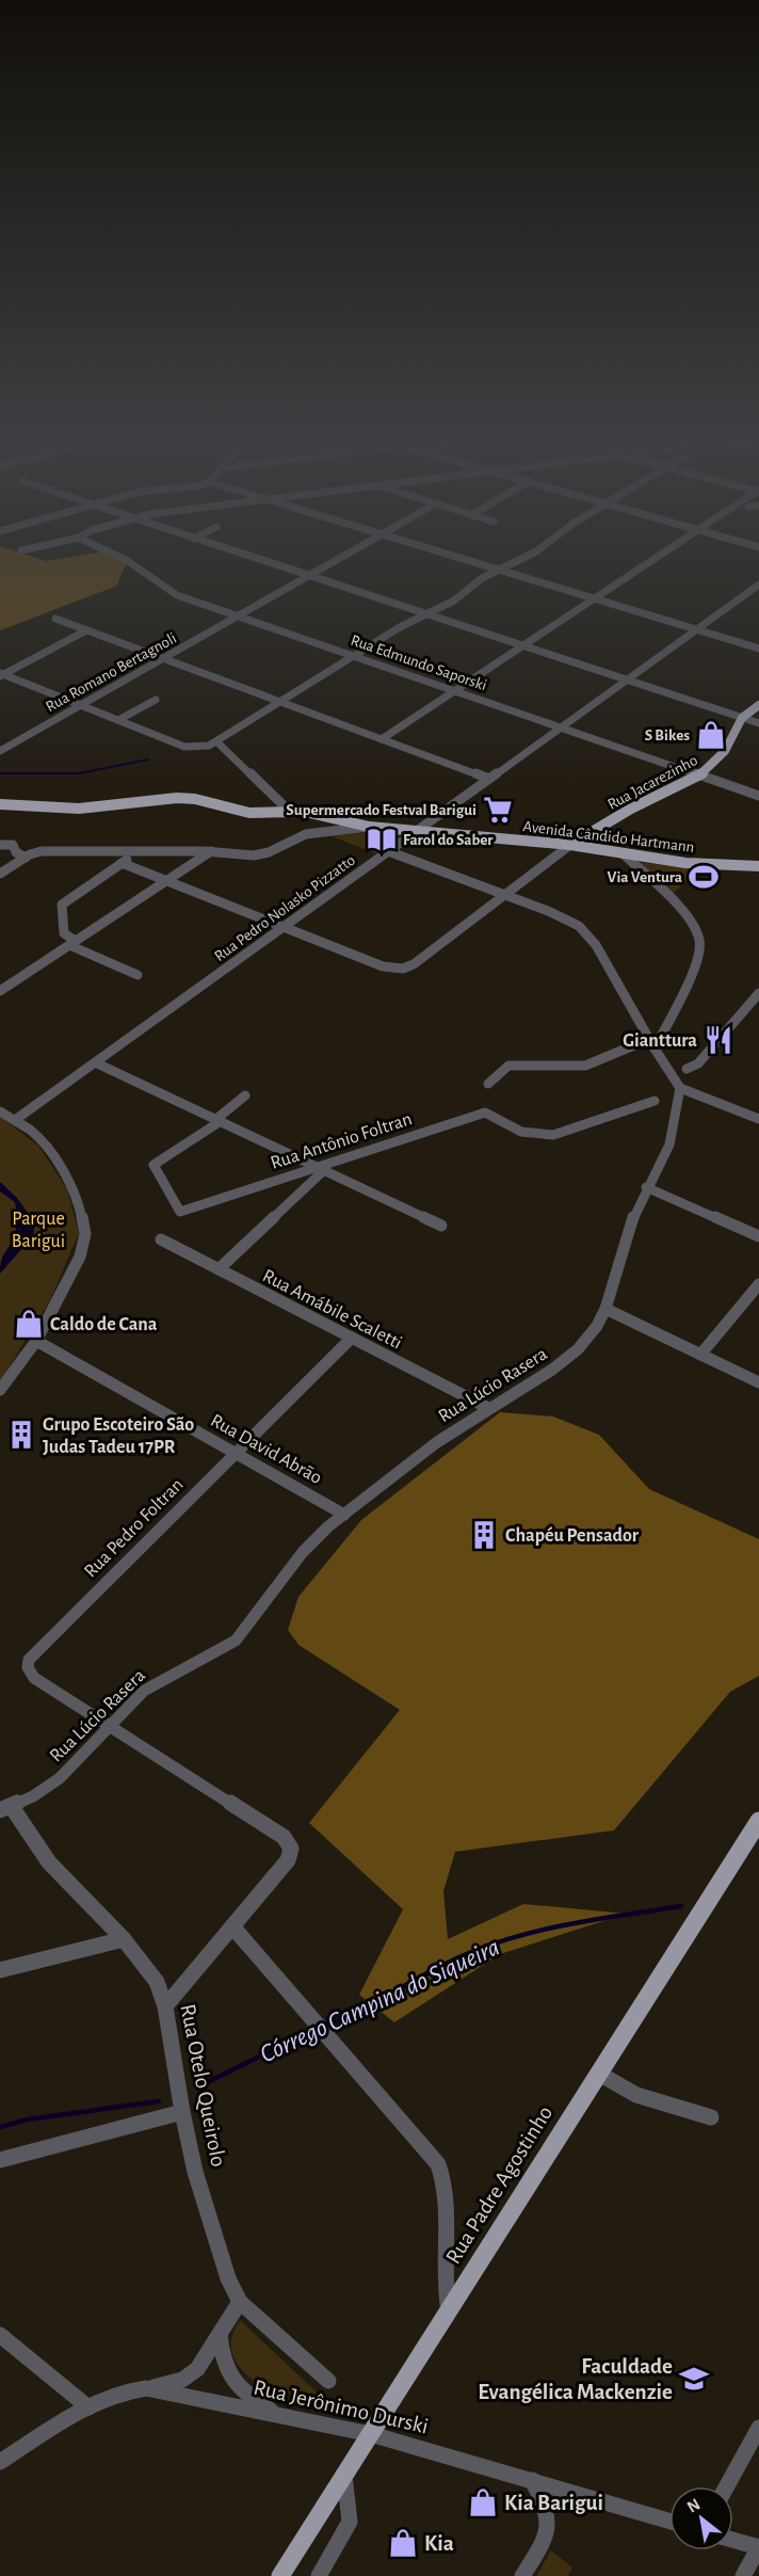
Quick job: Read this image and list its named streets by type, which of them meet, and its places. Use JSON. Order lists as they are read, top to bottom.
{
  "streets": {
    "main road": ["Rua Jacarezinho", "Avenida Cândido Hartmann", "Rua Padre Agostinho"],
    "street": [
      "Rua Edmundo Saporski",
      "Rua Romano Bertagnoli",
      "Rua Pedro Nolasko Pizzatto",
      "Rua Antônio Foltran",
      "Rua Amábile Scaletti",
      "Rua Lúcio Rasera",
      "Rua David Abrão",
      "Rua Pedro Foltran",
      "Rua Otelo Queirolo",
      "Rua Jerônimo Durski"
    ]
  },
  "crossings": [
    ["Rua Edmundo Saporski", "Rua Romano Bertagnoli"],
    ["Rua Edmundo Saporski", "Rua Jacarezinho"],
    ["Rua Edmundo Saporski", "Rua Pedro Nolasko Pizzatto"],
    ["Rua Jacarezinho", "Avenida Cândido Hartmann"],
    ["Avenida Cândido Hartmann", "Rua Pedro Nolasko Pizzatto"],
    ["Rua Amábile Scaletti", "Rua Lúcio Rasera"],
    ["Rua Amábile Scaletti", "Rua Pedro Foltran"],
    ["Rua Lúcio Rasera", "Rua David Abrão"],
    ["Rua Lúcio Rasera", "Rua Pedro Foltran"],
    ["Rua Lúcio Rasera", "Rua Otelo Queirolo"],
    ["Rua David Abrão", "Rua Pedro Foltran"],
    ["Rua Padre Agostinho", "Rua Jerônimo Durski"]
  ],
  "water": ["Córrego Campina do Siqueira"],
  "parks": ["Parque Barigui"],
  "places": {
    "shop": [
      "S Bikes",
      "Caldo de Cana",
      "Kia Barigui",
      "Kia"
    ],
    "supermarket": ["Supermercado Festval Barigui"],
    "library": ["Farol do Saber"],
    "sports": ["Via Ventura"],
    "restaurant": ["Gianttura"],
    "building": ["Grupo Escoteiro São Judas Tadeu 17PR", "Chapéu Pensador"],
    "school or university": ["Faculdade Evangélica Mackenzie"]
  },
  "north": "top left"
}
